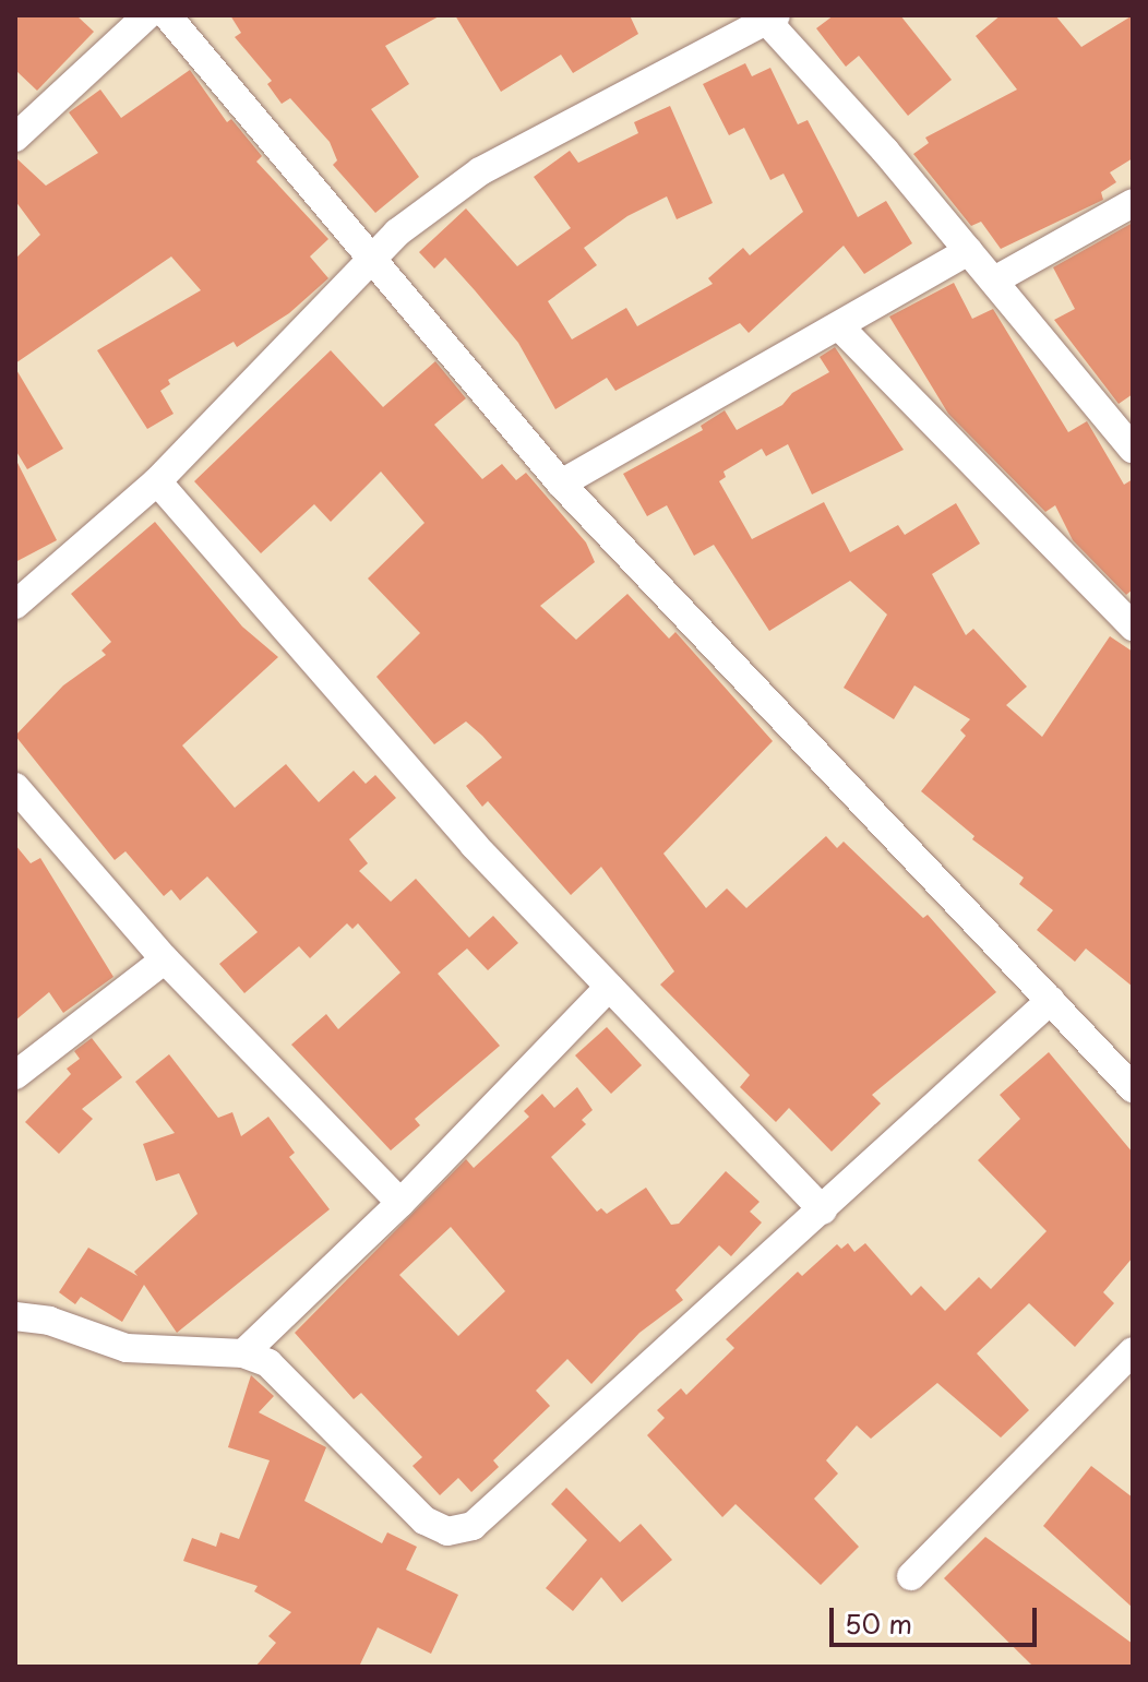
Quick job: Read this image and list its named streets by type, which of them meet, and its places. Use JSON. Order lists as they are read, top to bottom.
{
  "scale_bar": "50 m"
}
